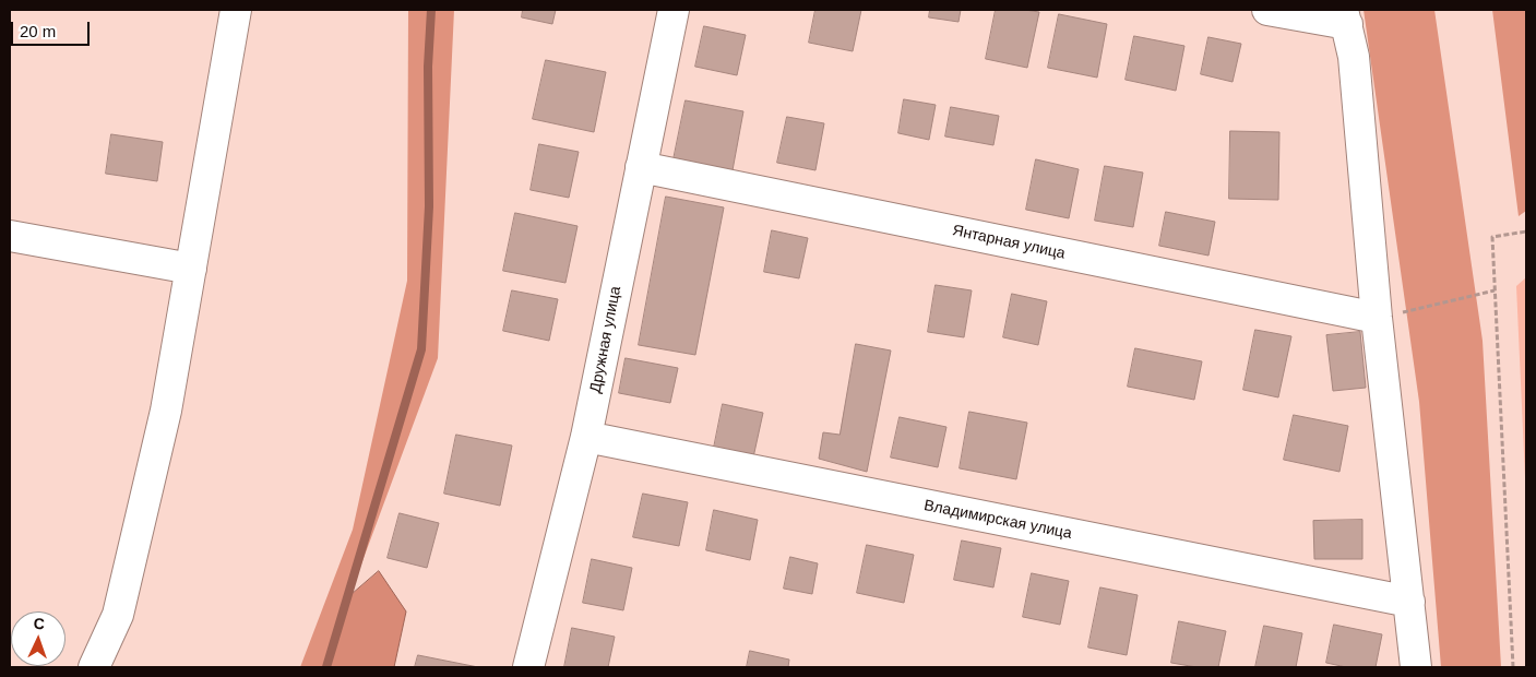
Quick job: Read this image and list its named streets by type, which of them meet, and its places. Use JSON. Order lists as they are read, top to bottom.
{
  "streets": {
    "street": ["Янтарная улица", "Дружная улица", "Владимирская улица"]
  },
  "crossings": [
    ["Янтарная улица", "Дружная улица"],
    ["Дружная улица", "Владимирская улица"]
  ],
  "scale_bar": "20 m",
  "north": "top"
}
